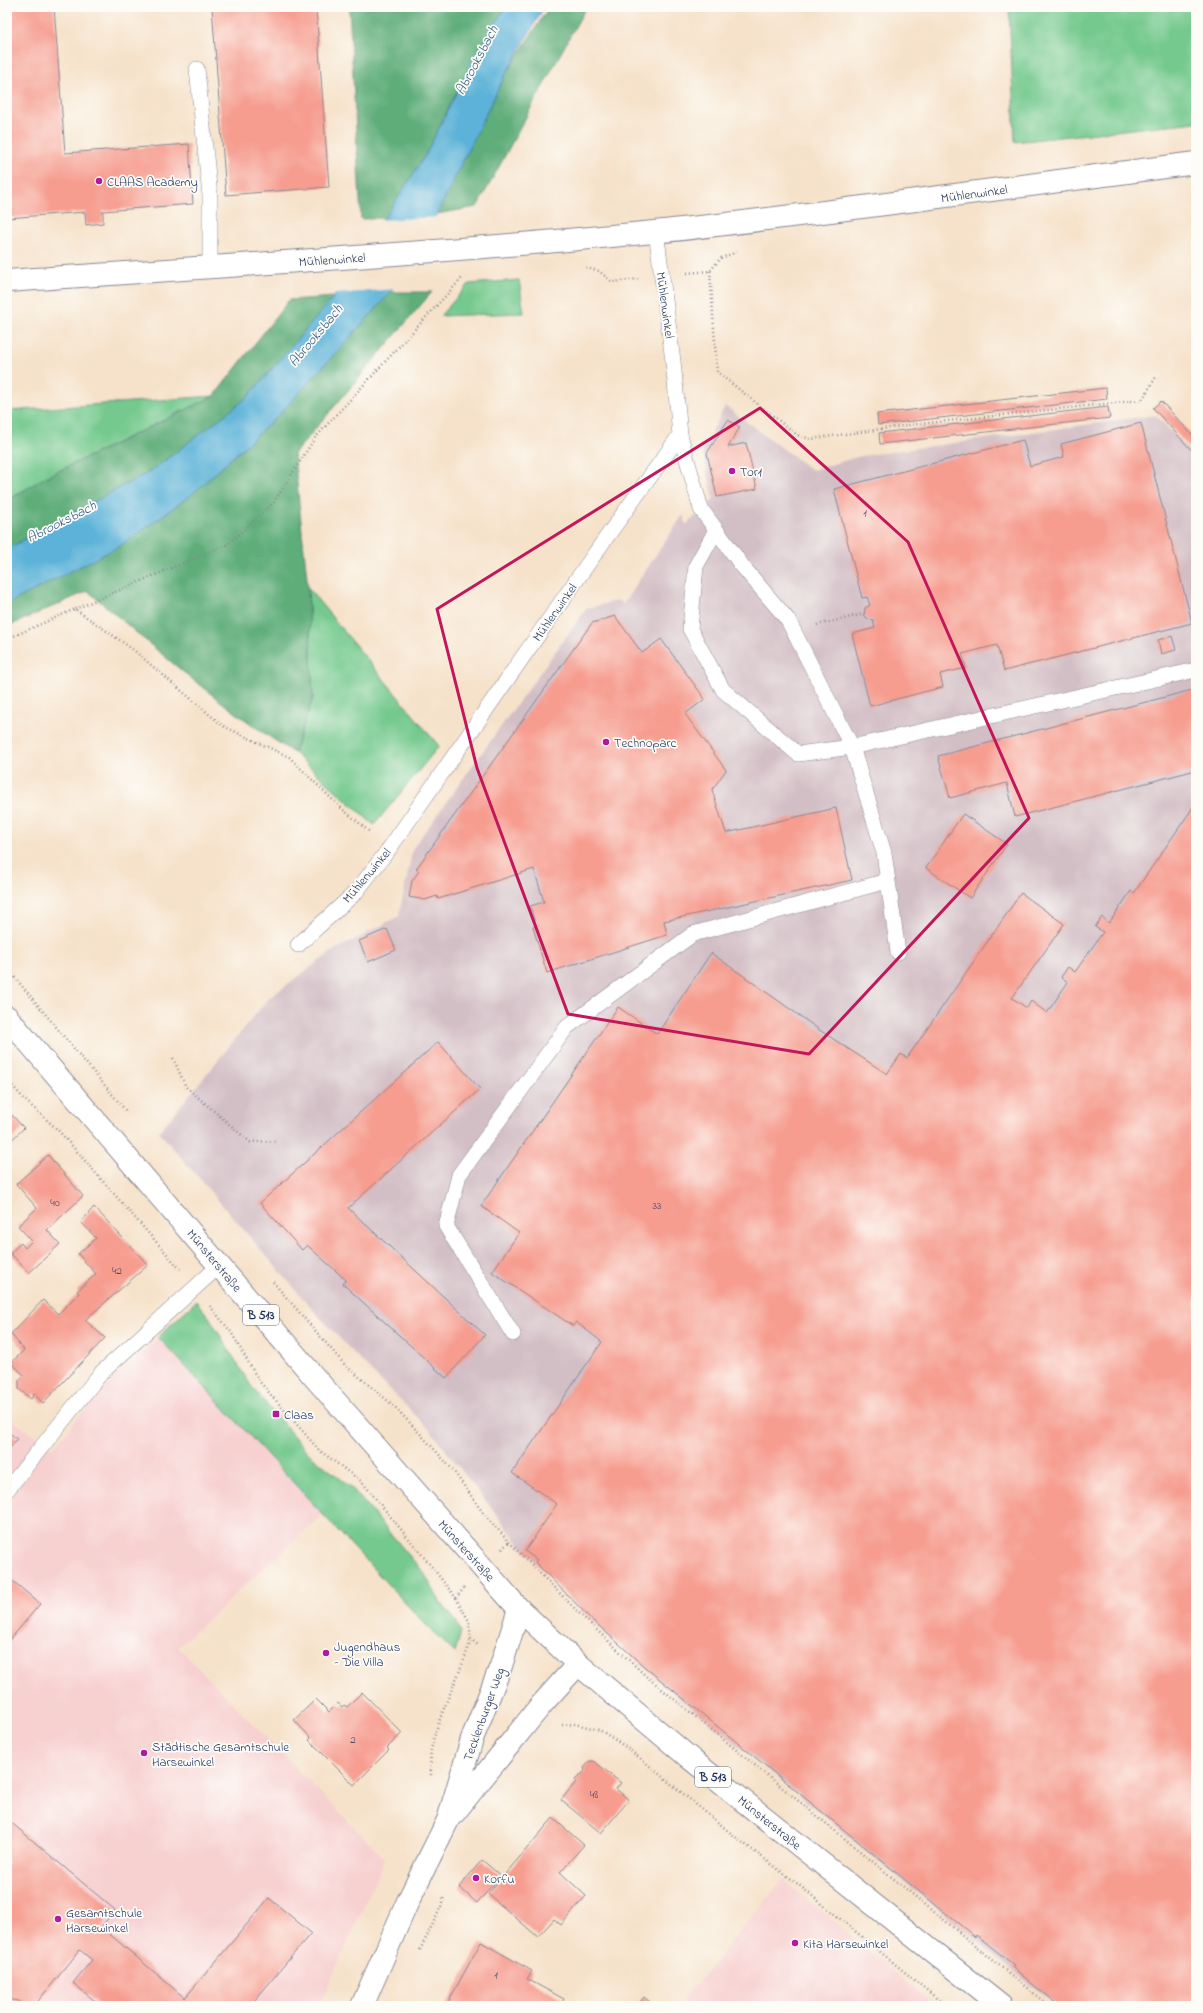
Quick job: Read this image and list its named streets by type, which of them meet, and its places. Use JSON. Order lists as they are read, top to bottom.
{
  "streets": {
    "street": [
      "Mühlenwinkel",
      "Münsterstraße",
      "B 513",
      "Tecklenburger Weg"
    ]
  },
  "crossings": [
    ["Münsterstraße", "Tecklenburger Weg"]
  ],
  "water": ["Abrooksbach"],
  "places": {
    "other": [
      "CLAAS Academy",
      "Tor1",
      "Technoparc",
      "Jugendhaus - Die Villa",
      "Städtische Gesamtschule Harsewinkel",
      "Korfu",
      "Gesamtschule Harsewinkel",
      "Kita Harsewinkel"
    ],
    "transit": ["Claas"]
  },
  "house_numbers": [
    "1",
    "40",
    "33",
    "42",
    "2",
    "48",
    "1"
  ]
}
